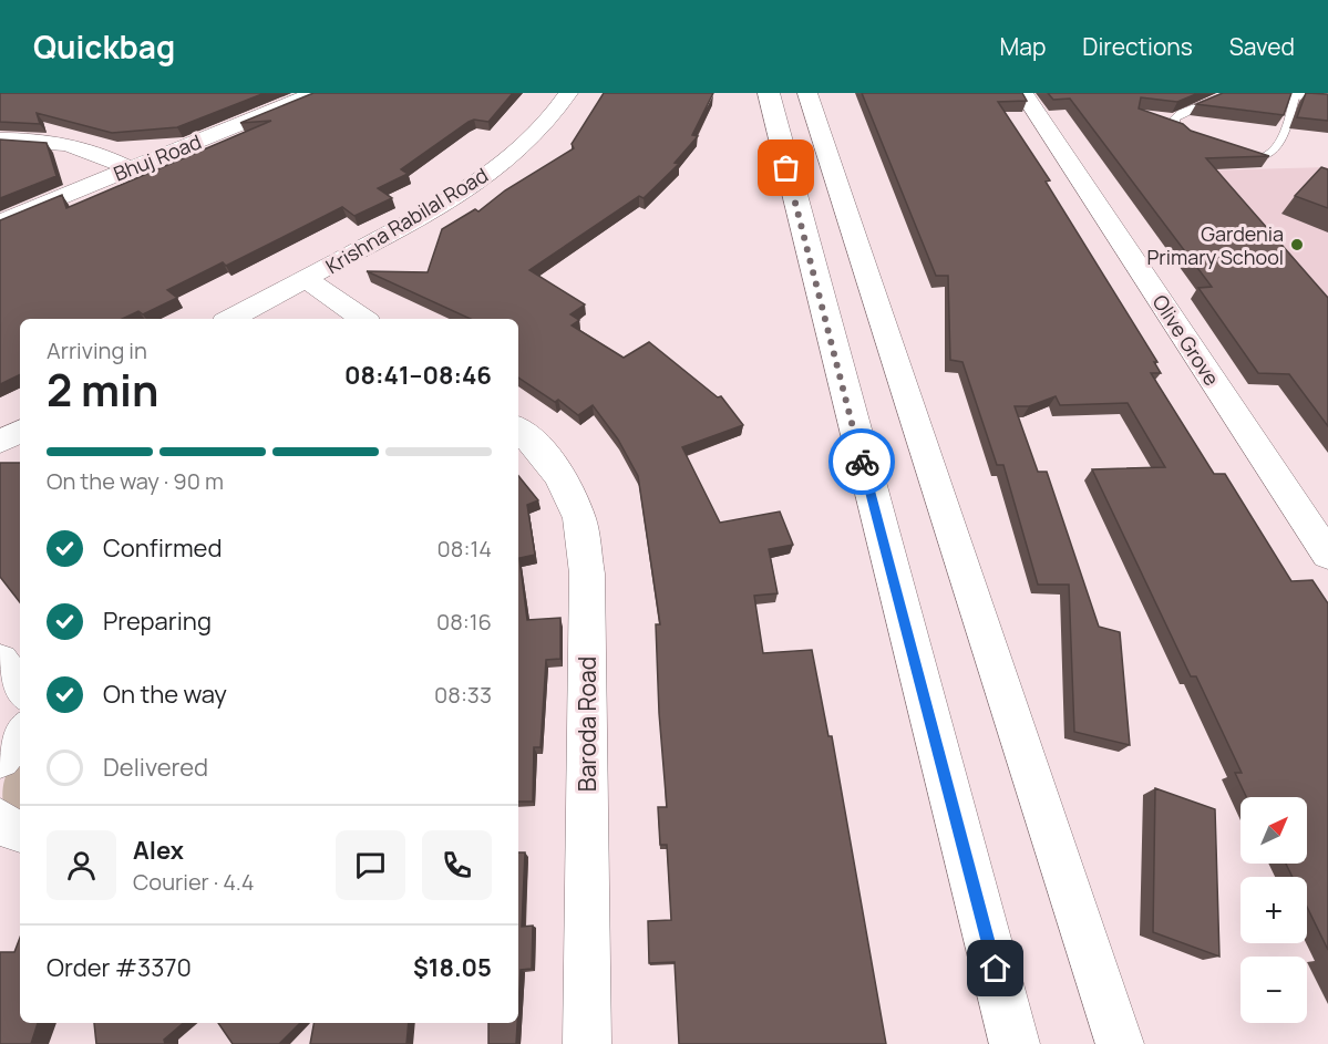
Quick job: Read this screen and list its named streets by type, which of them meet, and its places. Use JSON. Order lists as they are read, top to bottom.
{
  "streets": {
    "street": [
      "Bhuj Road",
      "Krishna Rabilal Road",
      "Olive Grove",
      "Baroda Road"
    ]
  },
  "places": ["Gardenia Primary School"],
  "north": "top right",
  "page": {
    "header": "Quickbag",
    "nav": ["Map", "Directions", "Saved"],
    "heading": ["2 min", "Arriving in", "08:41–08:46"],
    "panel": [
      "Alex",
      "Courier · 4.4",
      "Order #3370",
      "$18.05"
    ],
    "bar": "On the way · 90 m",
    "list": [
      ["Confirmed", "08:14"],
      ["Preparing", "08:16"],
      ["On the way", "08:33"],
      "Delivered"
    ],
    "map_buttons": ["+", "−"]
  }
}
